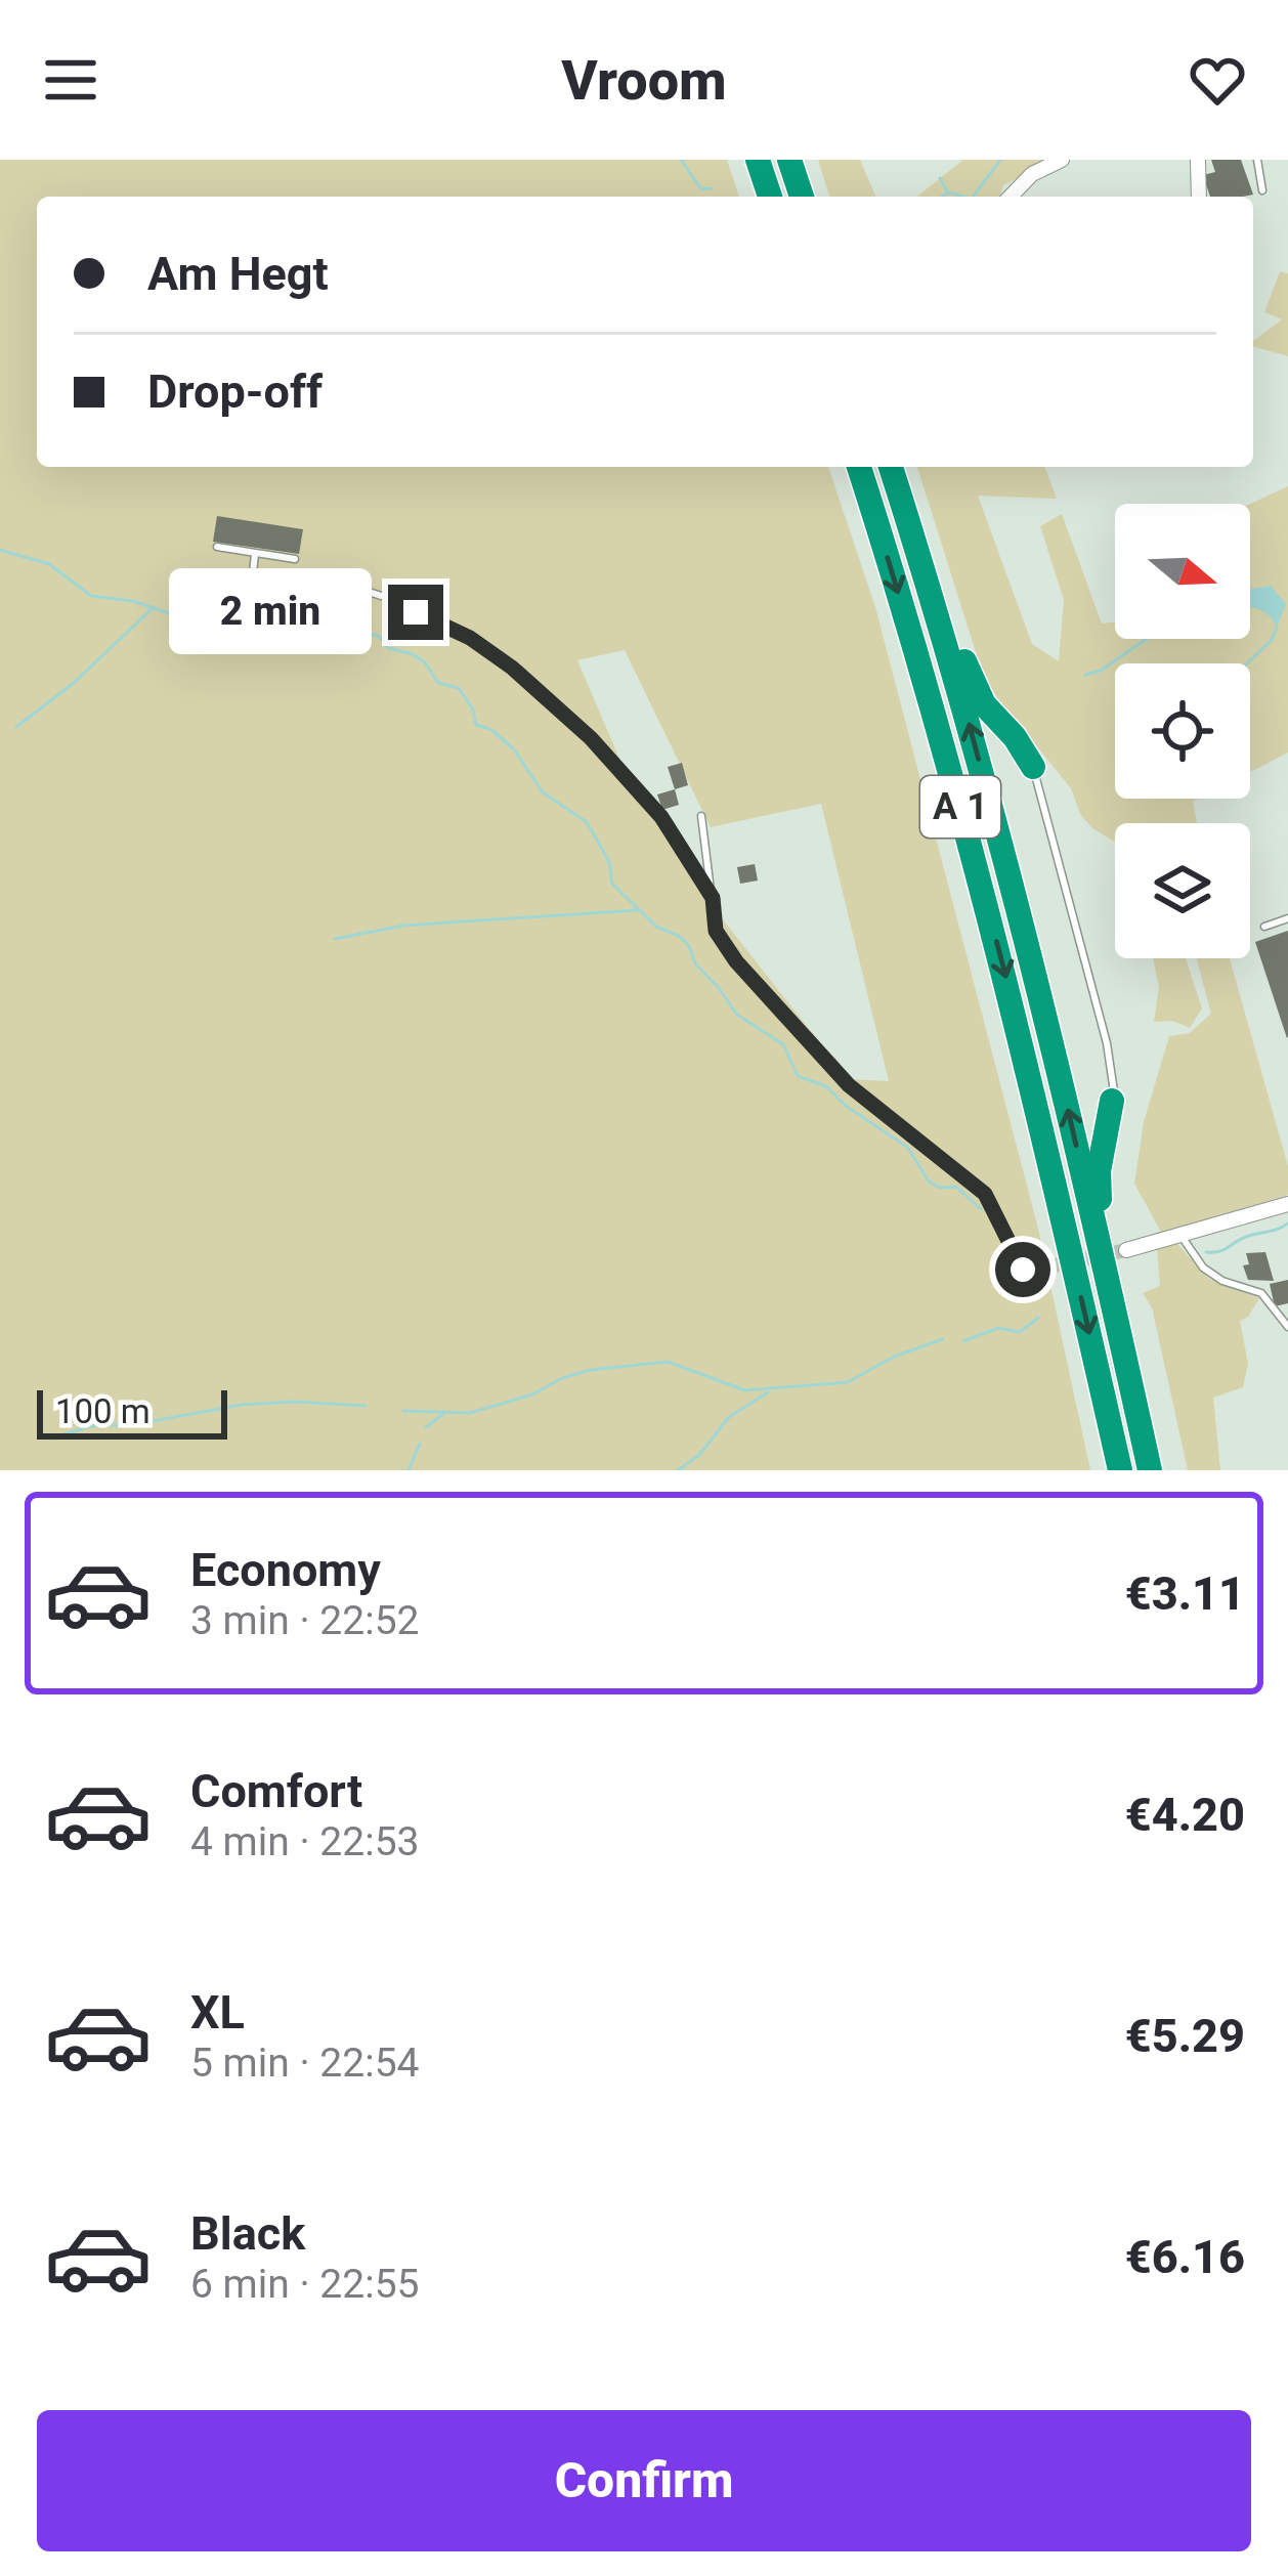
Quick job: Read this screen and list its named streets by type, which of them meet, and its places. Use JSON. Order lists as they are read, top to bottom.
{
  "streets": {
    "highway": ["A 1"]
  },
  "scale_bar": "100 m",
  "north": "right",
  "page": {
    "header": "Vroom",
    "banner": ["Am Hegt", "Drop-off"],
    "bubble": "2 min",
    "scale": "100 m",
    "list": [
      {
        "name": "Economy",
        "note": "3 min · 22:52",
        "value": "€3.11"
      },
      {
        "name": "Comfort",
        "note": "4 min · 22:53",
        "value": "€4.20"
      },
      {
        "name": "XL",
        "note": "5 min · 22:54",
        "value": "€5.29"
      },
      {
        "name": "Black",
        "note": "6 min · 22:55",
        "value": "€6.16"
      }
    ],
    "buttons": "Confirm"
  }
}
